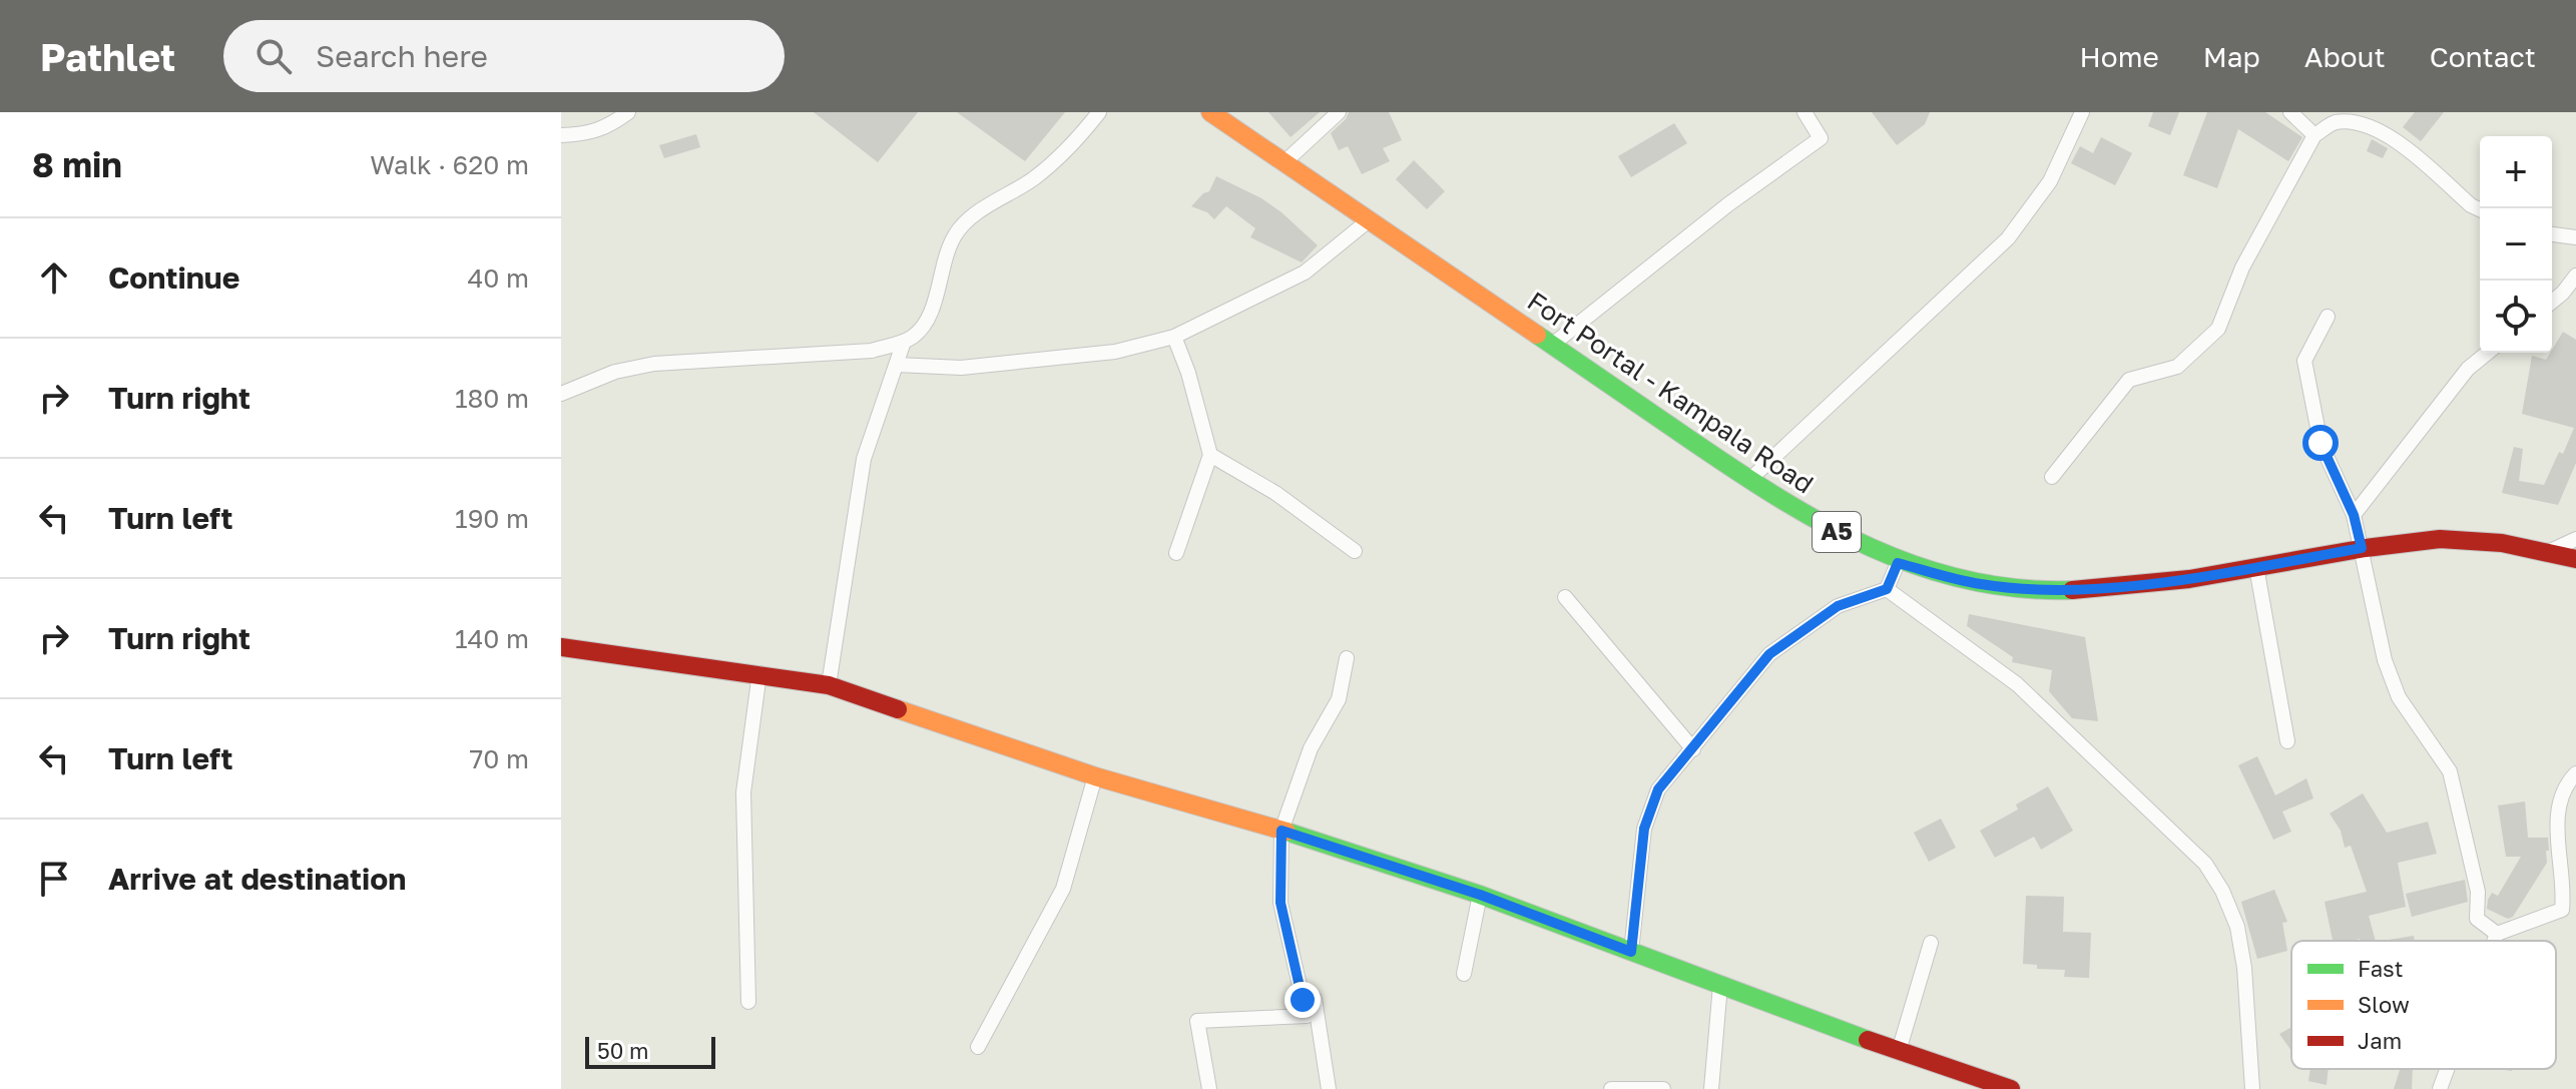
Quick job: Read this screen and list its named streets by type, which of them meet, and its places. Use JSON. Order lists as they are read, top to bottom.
{
  "streets": {
    "street": ["Fort Portal - Kampala Road", "A5"]
  },
  "legend": ["Fast", "Slow", "Jam"],
  "scale_bar": "50 m",
  "page": {
    "header": "Pathlet",
    "search": "Search here",
    "nav": [
      "Home",
      "Map",
      "About",
      "Contact"
    ],
    "heading": ["8 min", "Walk · 620 m"],
    "map_buttons": ["+", "−"],
    "list": [
      ["Continue", "40 m"],
      ["Turn right", "180 m"],
      ["Turn left", "190 m"],
      ["Turn right", "140 m"],
      ["Turn left", "70 m"],
      "Arrive at destination"
    ],
    "scale": "50 m"
  }
}
